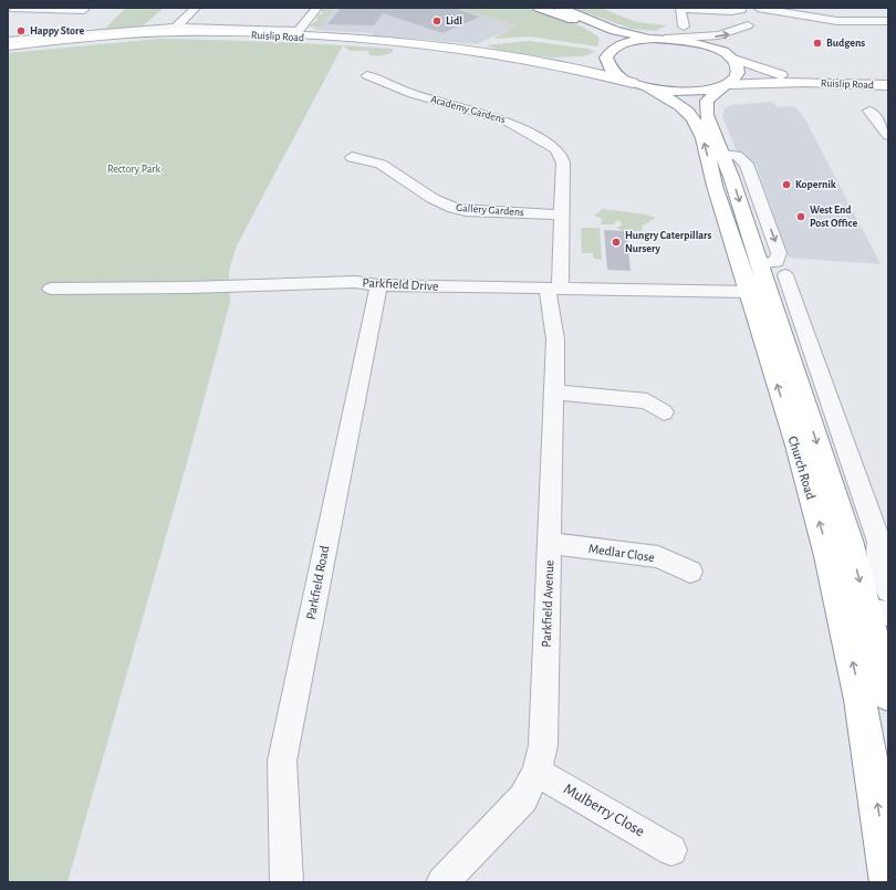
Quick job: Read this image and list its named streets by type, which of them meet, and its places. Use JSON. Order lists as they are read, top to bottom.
{
  "streets": {
    "main road": ["Ruislip Road", "Church Road"],
    "street": [
      "Academy Gardens",
      "Gallery Gardens",
      "Parkfield Drive",
      "Medlar Close",
      "Parkfield Road",
      "Parkfield Avenue",
      "Mulberry Close"
    ]
  },
  "crossings": [
    ["Academy Gardens", "Gallery Gardens"],
    ["Academy Gardens", "Parkfield Drive"],
    ["Academy Gardens", "Parkfield Avenue"],
    ["Parkfield Drive", "Church Road"],
    ["Parkfield Drive", "Parkfield Road"],
    ["Parkfield Drive", "Parkfield Avenue"],
    ["Medlar Close", "Parkfield Avenue"],
    ["Parkfield Avenue", "Mulberry Close"]
  ],
  "parks": ["Rectory Park"],
  "places": [
    "Lidl",
    "Happy Store",
    "Budgens",
    "Kopernik",
    "West End Post Office",
    "Hungry Caterpillars Nursery"
  ]
}
